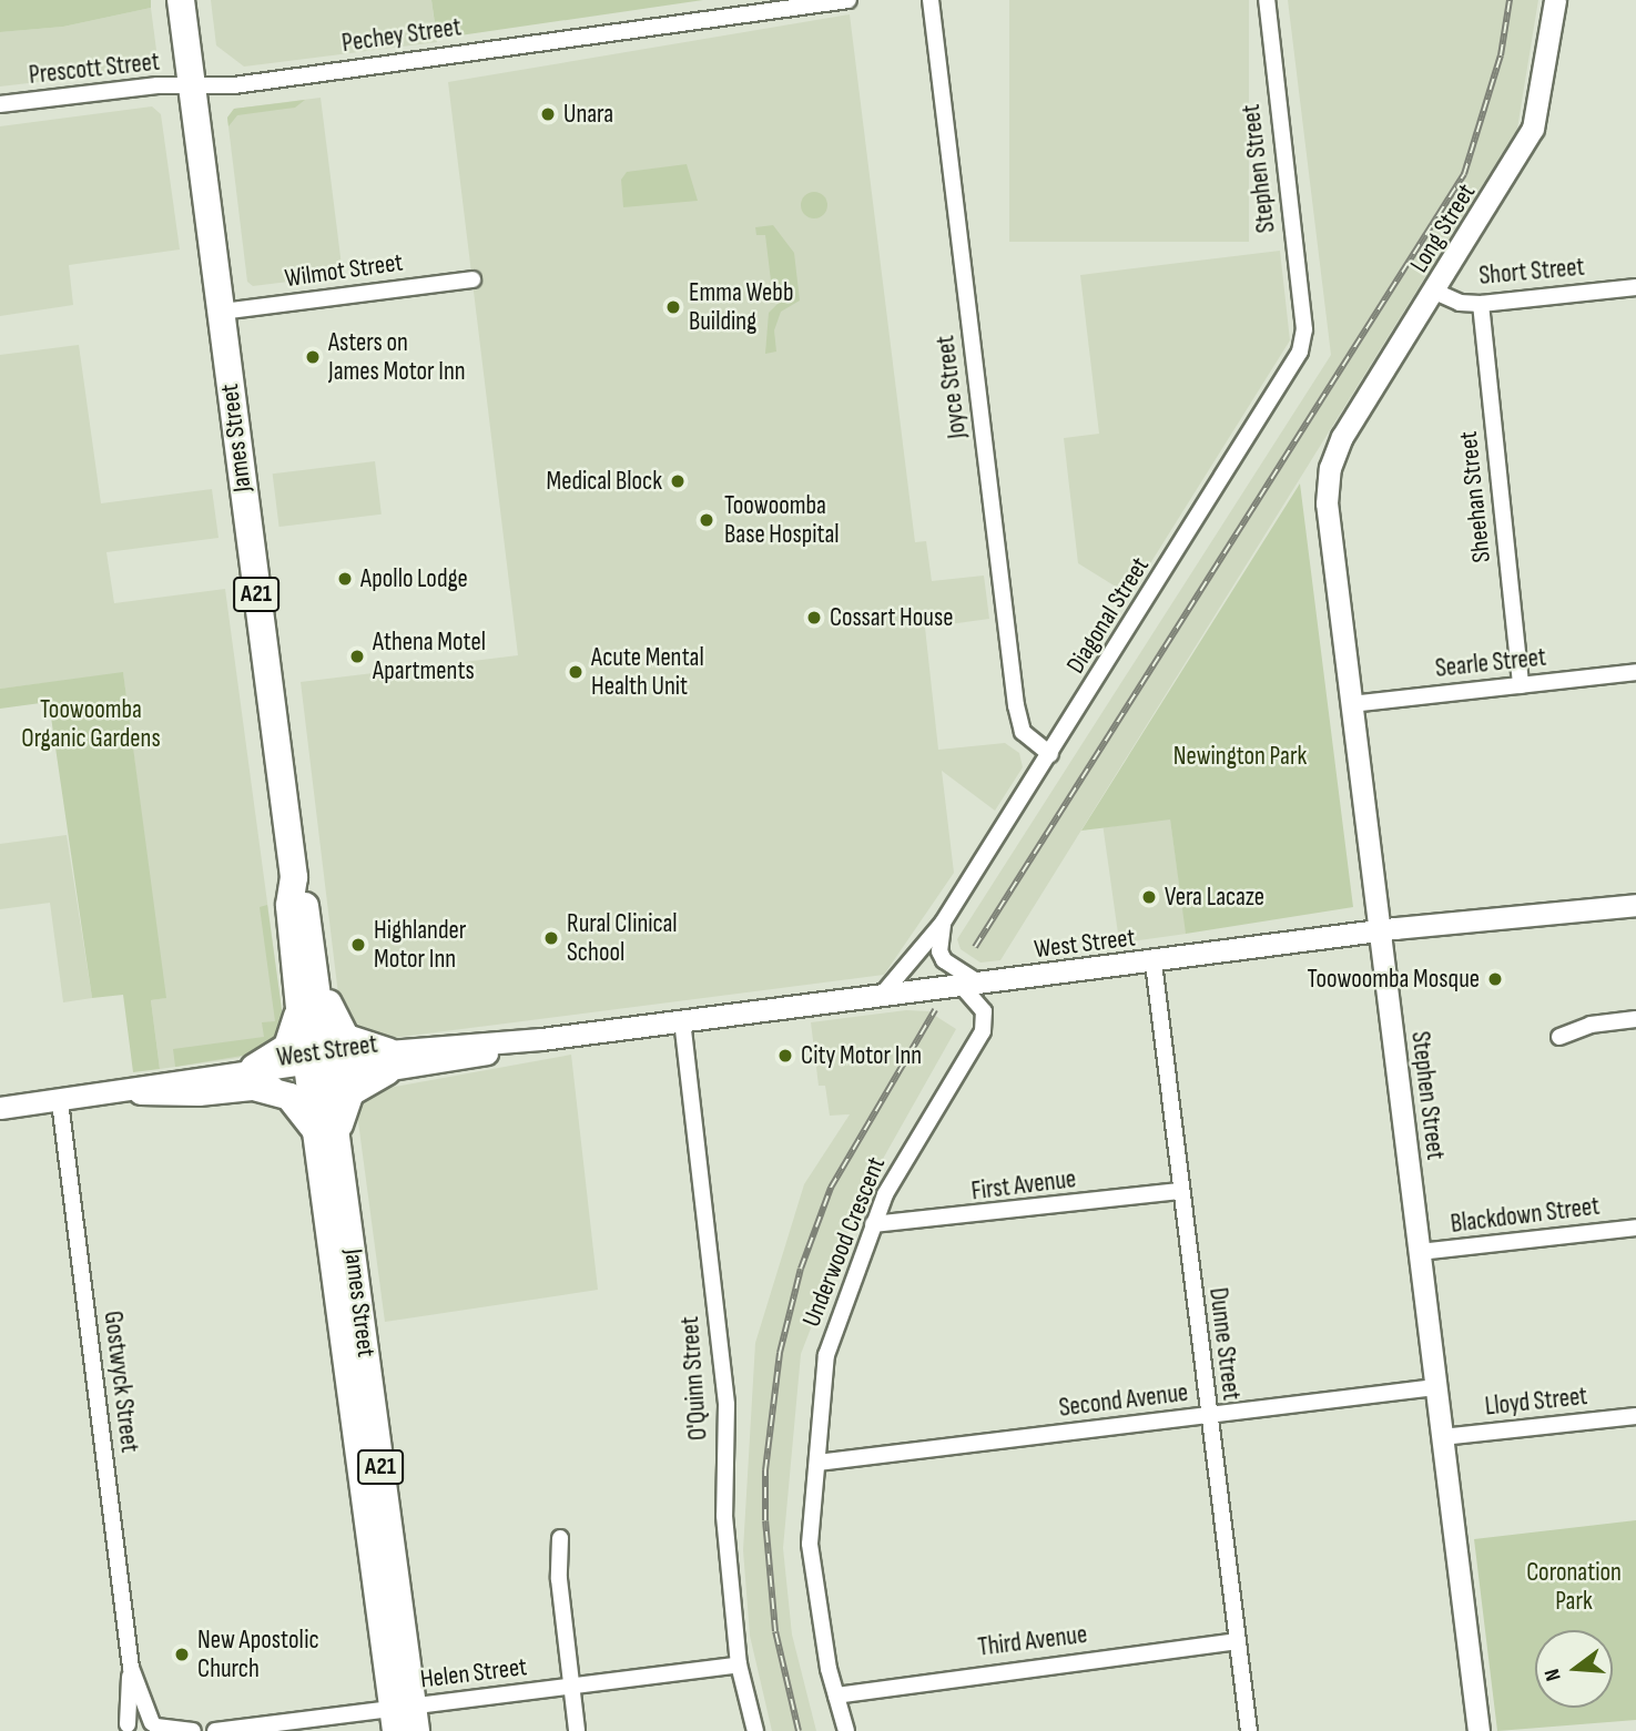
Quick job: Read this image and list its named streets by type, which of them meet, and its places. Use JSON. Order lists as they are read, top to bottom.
{
  "streets": {
    "highway": ["James Street", "A21"],
    "street": [
      "Pechey Street",
      "Prescott Street",
      "Stephen Street",
      "Long Street",
      "Wilmot Street",
      "Short Street",
      "Joyce Street",
      "Sheehan Street",
      "Diagonal Street",
      "Searle Street",
      "West Street",
      "First Avenue",
      "Blackdown Street",
      "Underwood Crescent",
      "Dunne Street",
      "O'Quinn Street",
      "Gostwyck Street",
      "Second Avenue",
      "Lloyd Street",
      "Third Avenue",
      "Helen Street"
    ]
  },
  "crossings": [
    ["Pechey Street", "Prescott Street"],
    ["Pechey Street", "James Street"],
    ["Prescott Street", "James Street"],
    ["Stephen Street", "Long Street"],
    ["Stephen Street", "Diagonal Street"],
    ["Stephen Street", "Searle Street"],
    ["Stephen Street", "West Street"],
    ["Stephen Street", "Blackdown Street"],
    ["Stephen Street", "Second Avenue"],
    ["Stephen Street", "Lloyd Street"],
    ["Long Street", "Short Street"],
    ["Wilmot Street", "James Street"],
    ["Short Street", "Sheehan Street"],
    ["Joyce Street", "Diagonal Street"],
    ["James Street", "West Street"],
    ["James Street", "Helen Street"],
    ["Sheehan Street", "Searle Street"],
    ["Diagonal Street", "West Street"],
    ["West Street", "Underwood Crescent"],
    ["West Street", "Dunne Street"],
    ["West Street", "O'Quinn Street"],
    ["West Street", "Gostwyck Street"],
    ["First Avenue", "Underwood Crescent"],
    ["First Avenue", "Dunne Street"],
    ["Underwood Crescent", "Second Avenue"],
    ["Underwood Crescent", "Third Avenue"],
    ["Dunne Street", "Second Avenue"],
    ["Dunne Street", "Third Avenue"],
    ["O'Quinn Street", "Helen Street"]
  ],
  "parks": ["Toowoomba Organic Gardens", "Newington Park", "Coronation Park"],
  "places": [
    "Unara",
    "Emma Webb Building",
    "Asters on James Motor Inn",
    "Medical Block",
    "Toowoomba Base Hospital",
    "Apollo Lodge",
    "Cossart House",
    "Athena Motel Apartments",
    "Acute Mental Health Unit",
    "Vera Lacaze",
    "Rural Clinical School",
    "Highlander Motor Inn",
    "Toowoomba Mosque",
    "City Motor Inn",
    "New Apostolic Church"
  ],
  "north": "left"
}
